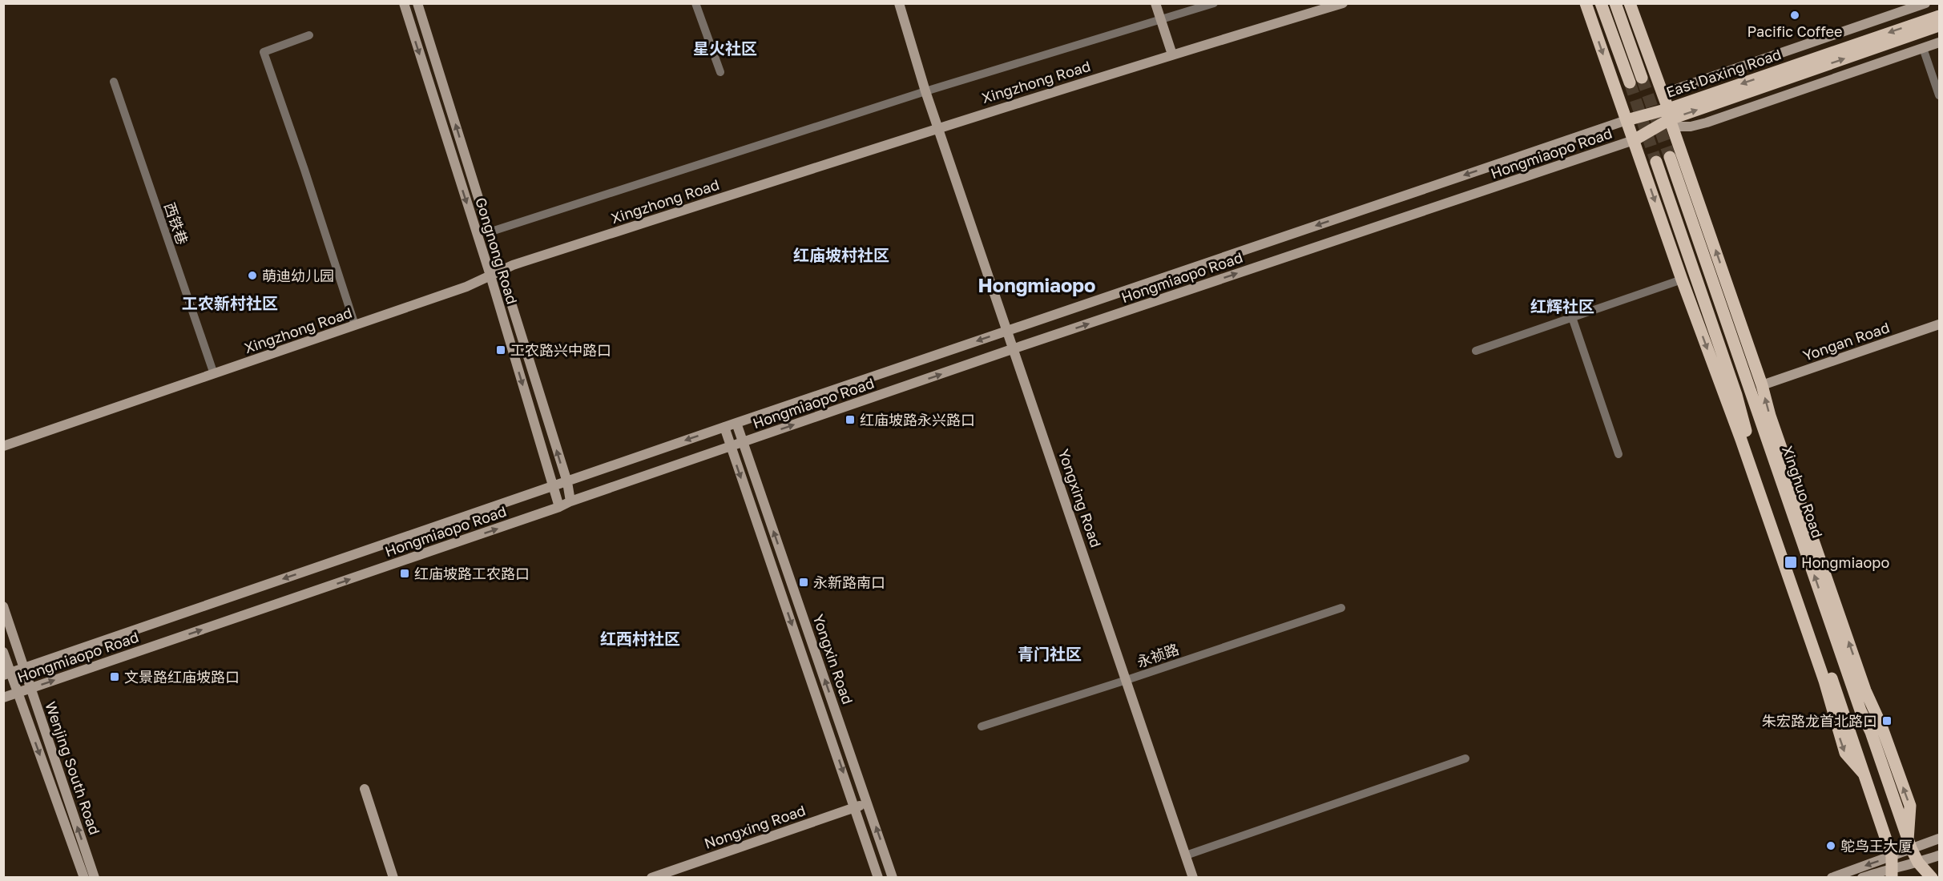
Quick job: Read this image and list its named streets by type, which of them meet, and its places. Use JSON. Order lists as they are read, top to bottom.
{
  "streets": {
    "main road": [
      "East Daxing Road",
      "Xingzhong Road",
      "Hongmiaopo Road",
      "Gongnong Road",
      "Yongan Road",
      "Xinghuo Road",
      "Yongxing Road",
      "Yongxin Road",
      "Wenjing South Road",
      "Nongxing Road"
    ],
    "street": ["西铁巷", "永祯路"]
  },
  "crossings": [
    ["East Daxing Road", "Hongmiaopo Road"],
    ["Xingzhong Road", "西铁巷"],
    ["Xingzhong Road", "Gongnong Road"],
    ["Xingzhong Road", "Yongxing Road"],
    ["Hongmiaopo Road", "Gongnong Road"],
    ["Hongmiaopo Road", "Yongxing Road"],
    ["Hongmiaopo Road", "Yongxin Road"],
    ["Hongmiaopo Road", "Wenjing South Road"],
    ["Yongxing Road", "永祯路"],
    ["Yongxin Road", "Nongxing Road"]
  ],
  "districts": [
    "星火社区",
    "红庙坡村社区",
    "Hongmiaopo",
    "工农新村社区",
    "红辉社区",
    "红西村社区",
    "青门社区"
  ],
  "places": {
    "other": ["Pacific Coffee", "萌迪幼儿园", "鸵鸟王大厦"],
    "transit": [
      "工农路兴中路口",
      "红庙坡路永兴路口",
      "Hongmiaopo",
      "红庙坡路工农路口",
      "永新路南口",
      "文景路红庙坡路口",
      "朱宏路龙首北路口"
    ]
  }
}
